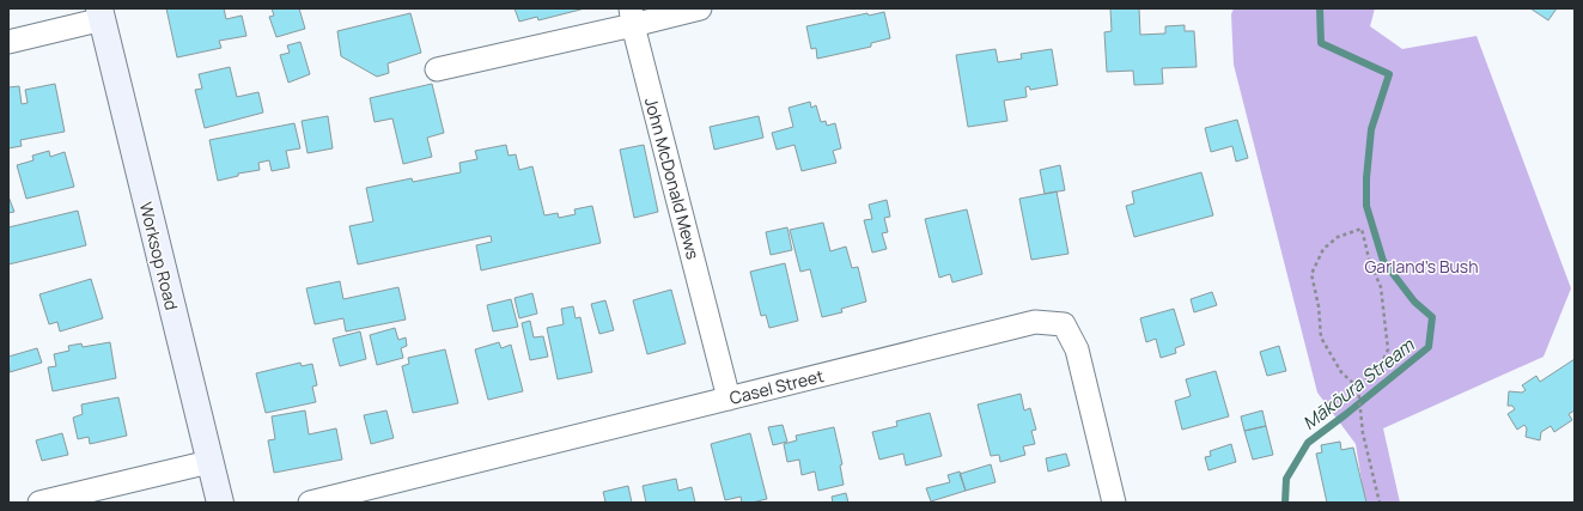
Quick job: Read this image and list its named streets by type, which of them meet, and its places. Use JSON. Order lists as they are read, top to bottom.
{
  "streets": {
    "street": ["John McDonald Mews", "Worksop Road", "Casel Street"]
  },
  "crossings": [
    ["John McDonald Mews", "Casel Street"]
  ],
  "water": ["Mākōura Stream"],
  "parks": ["Garland's Bush"]
}
